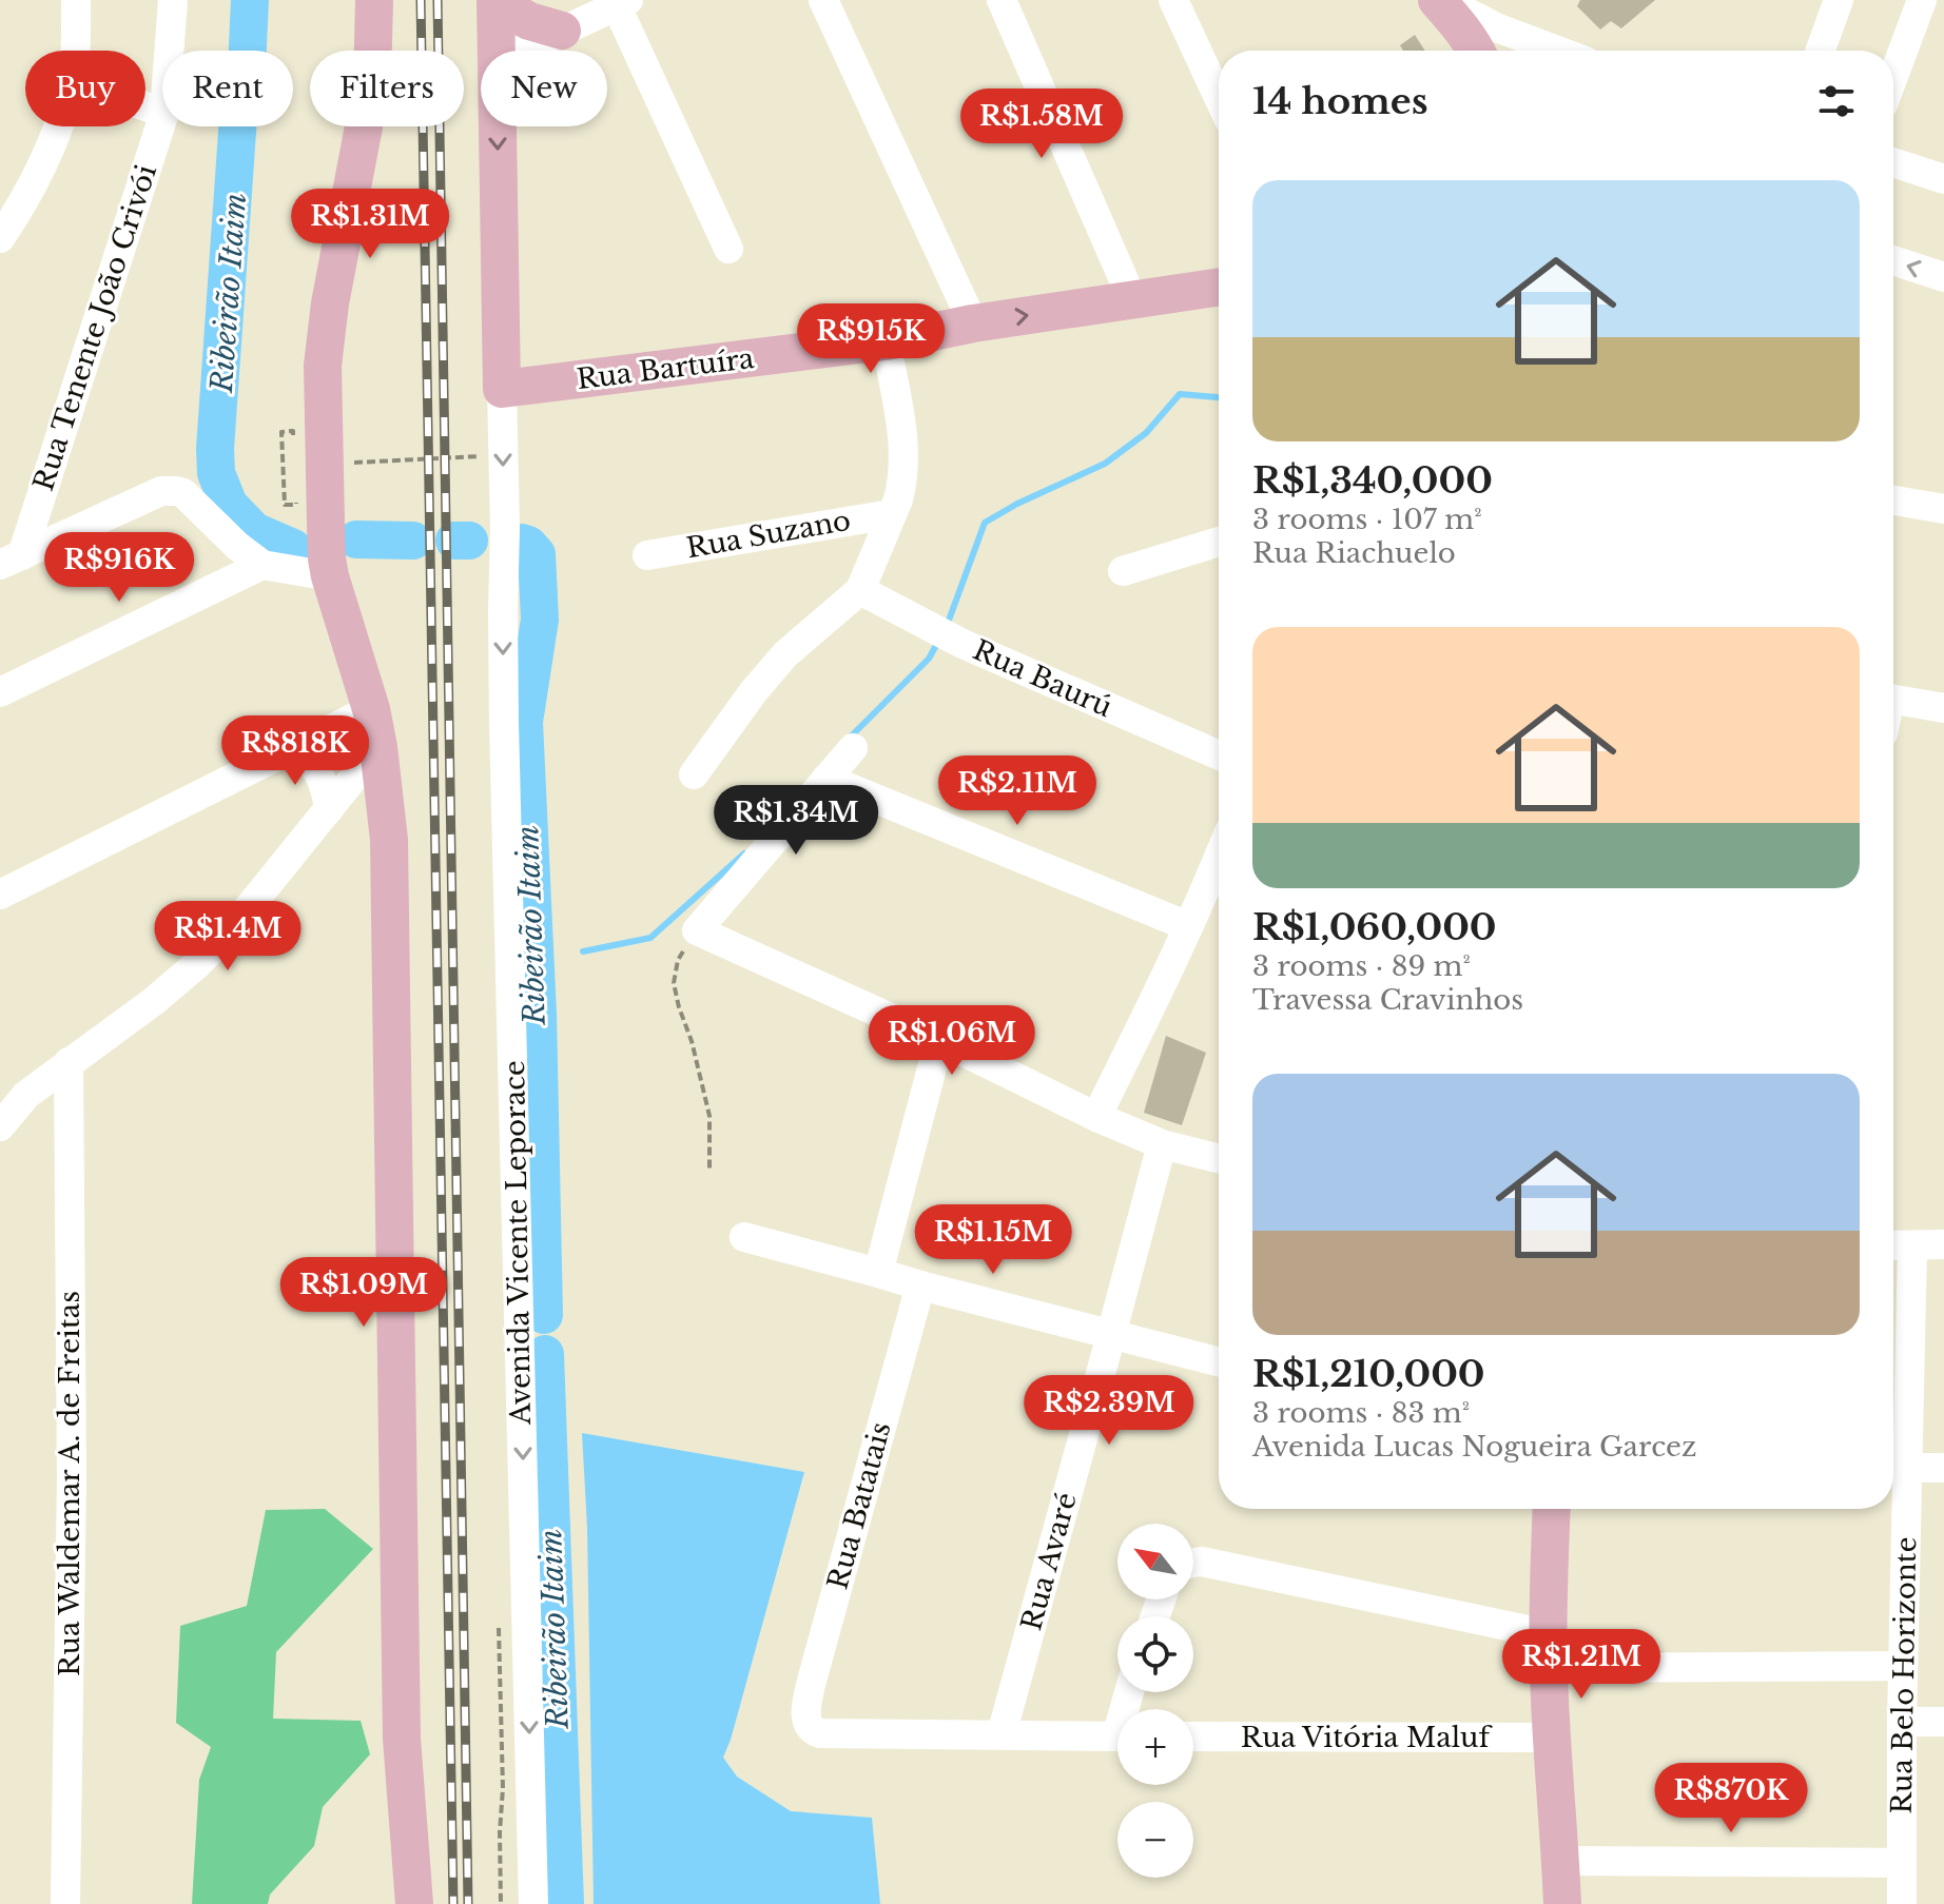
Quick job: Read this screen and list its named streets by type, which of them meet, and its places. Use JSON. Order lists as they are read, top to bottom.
{
  "streets": {
    "main road": ["Rua Bartuíra"],
    "street": [
      "Rua Tenente João Crivói",
      "Rua Suzano",
      "Rua Baurú",
      "Avenida Vicente Leporace",
      "Rua Waldemar A. de Freitas",
      "Rua Batatais",
      "Rua Avaré",
      "Rua Belo Horizonte",
      "Rua Vitória Maluf"
    ]
  },
  "crossings": [
    ["Rua Bartuíra", "Avenida Vicente Leporace"],
    ["Rua Batatais", "Rua Avaré"]
  ],
  "one_way": ["Avenida Vicente Leporace"],
  "water": ["Ribeirão Itaim"],
  "north": "top left",
  "page": {
    "chip": [
      "Buy",
      "Rent",
      "Filters",
      "New"
    ],
    "heading": "14 homes",
    "price": [
      "R$1.58M",
      "R$1.31M",
      "R$915K",
      "R$916K",
      "R$818K",
      "R$2.11M",
      "R$1.34M",
      "R$1.4M",
      "R$1.06M",
      "R$1.15M",
      "R$1.09M",
      "R$2.39M",
      "R$1.21M",
      "R$870K"
    ],
    "list": [
      {
        "name": "R$1,340,000",
        "note": "3 rooms · 107 m² · Rua Riachuelo"
      },
      {
        "name": "R$1,060,000",
        "note": "3 rooms · 89 m² · Travessa Cravinhos"
      },
      {
        "name": "R$1,210,000",
        "note": "3 rooms · 83 m² · Avenida Lucas Nogueira Garcez"
      }
    ],
    "map_buttons": ["+", "−"]
  }
}
